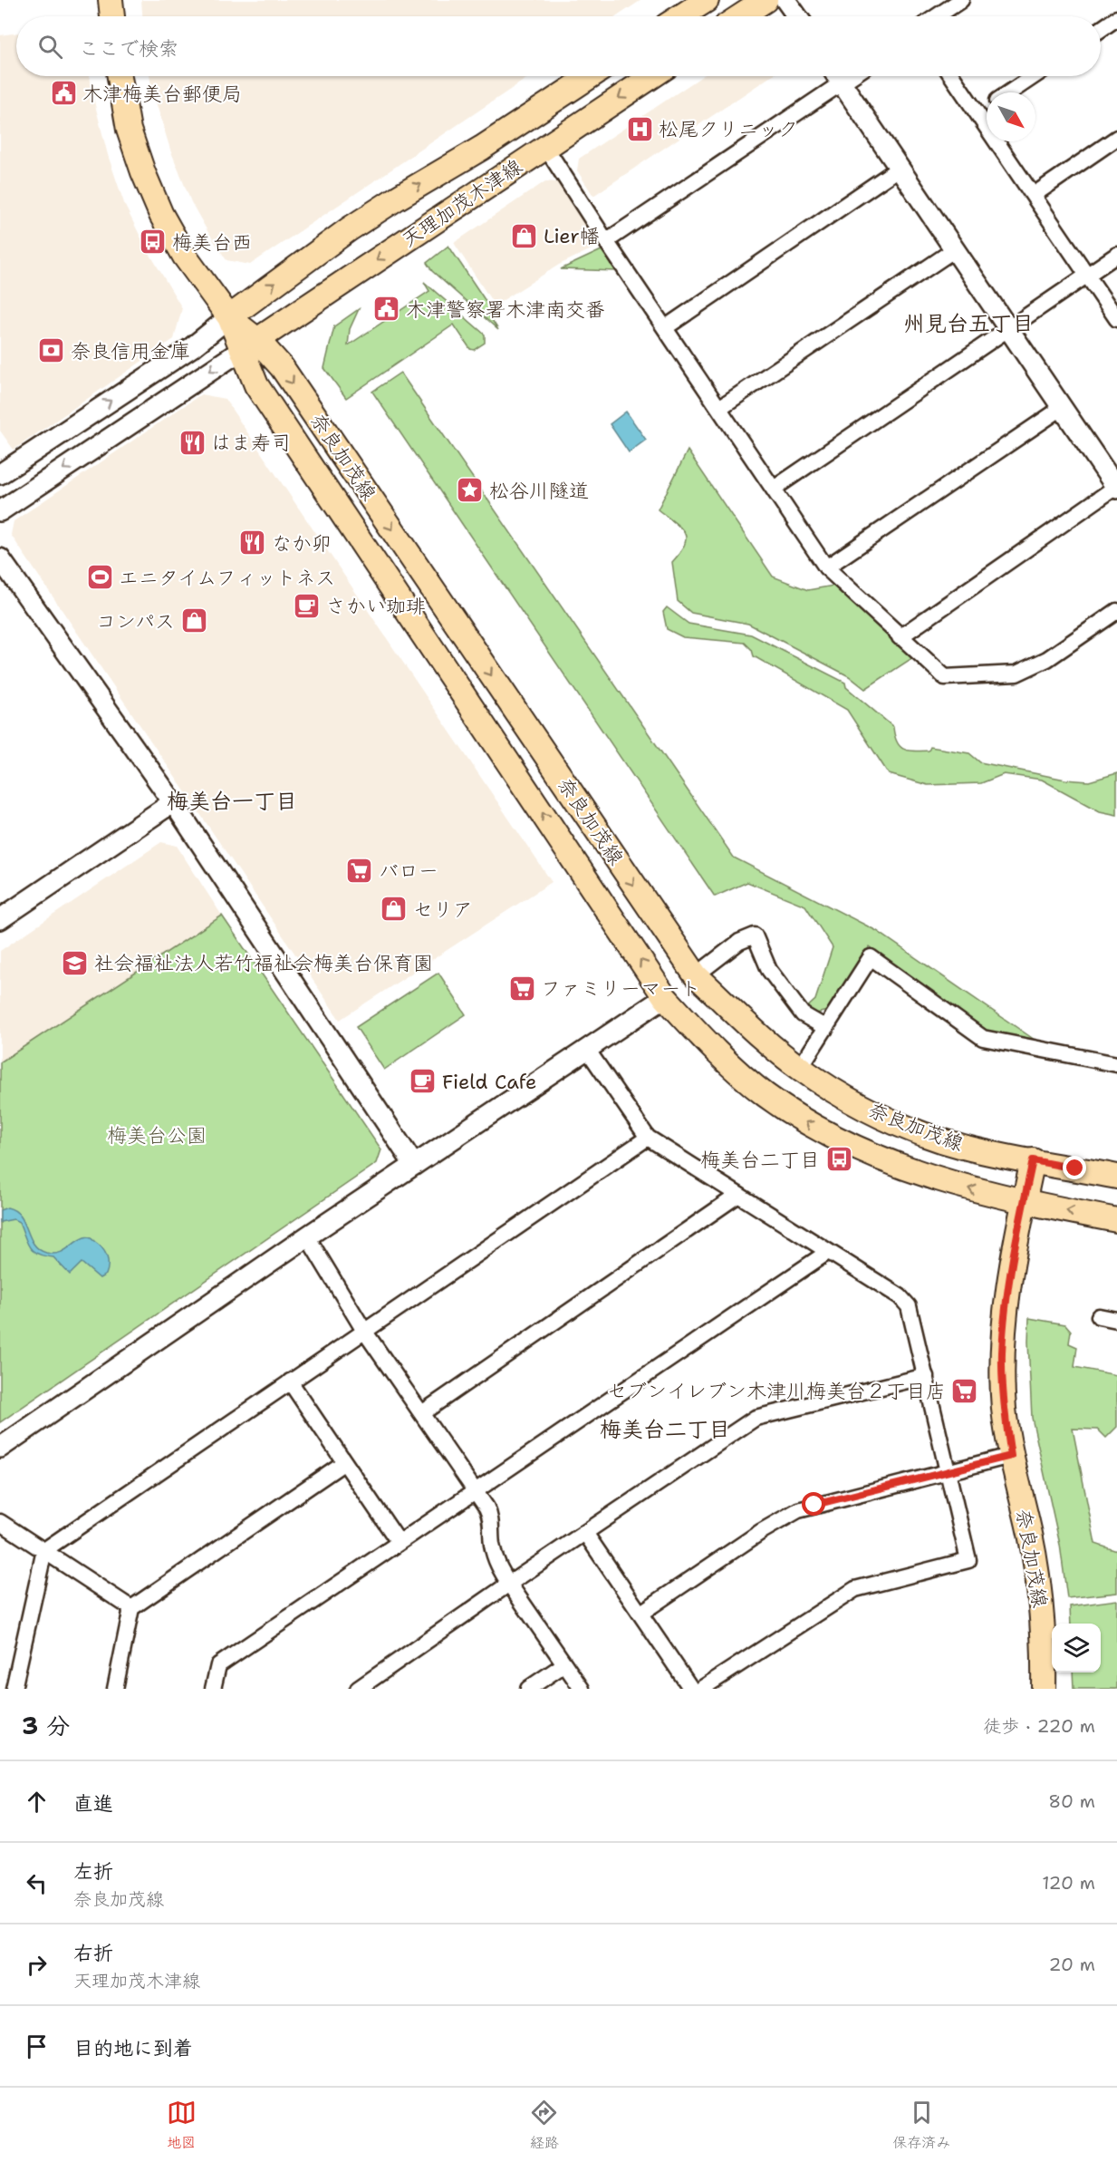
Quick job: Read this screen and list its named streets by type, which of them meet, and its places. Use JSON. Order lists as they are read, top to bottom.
{
  "streets": {
    "main road": ["天理加茂木津線", "奈良加茂線"]
  },
  "crossings": [
    ["天理加茂木津線", "奈良加茂線"]
  ],
  "districts": ["州見台五丁目", "梅美台一丁目", "梅美台二丁目"],
  "parks": ["梅美台公園"],
  "places": {
    "public building": ["木津梅美台郵便局", "木津警察署木津南交番"],
    "hospital": ["松尾クリニック"],
    "shop": ["Lier幡", "コンパス", "セリア"],
    "bus stop": ["梅美台西", "梅美台二丁目"],
    "bank": ["奈良信用金庫"],
    "restaurant": ["はま寿司", "なか卯"],
    "place": ["松谷川隧道"],
    "sports": ["エニタイムフィットネス"],
    "cafe": ["さかい珈琲", "Field Cafe"],
    "supermarket": ["バロー", "ファミリーマート", "セブンイレブン木津川梅美台２丁目店"],
    "school or university": ["社会福祉法人若竹福祉会梅美台保育園"]
  },
  "north": "bottom right",
  "page": {
    "search": "ここで検索",
    "heading": ["3 分", "徒歩 · 220 m"],
    "list": [
      ["直進", "80 m"],
      ["左折", "奈良加茂線", "120 m"],
      ["右折", "天理加茂木津線", "20 m"],
      "目的地に到着"
    ],
    "nav": ["地図", "経路", "保存済み"]
  }
}
